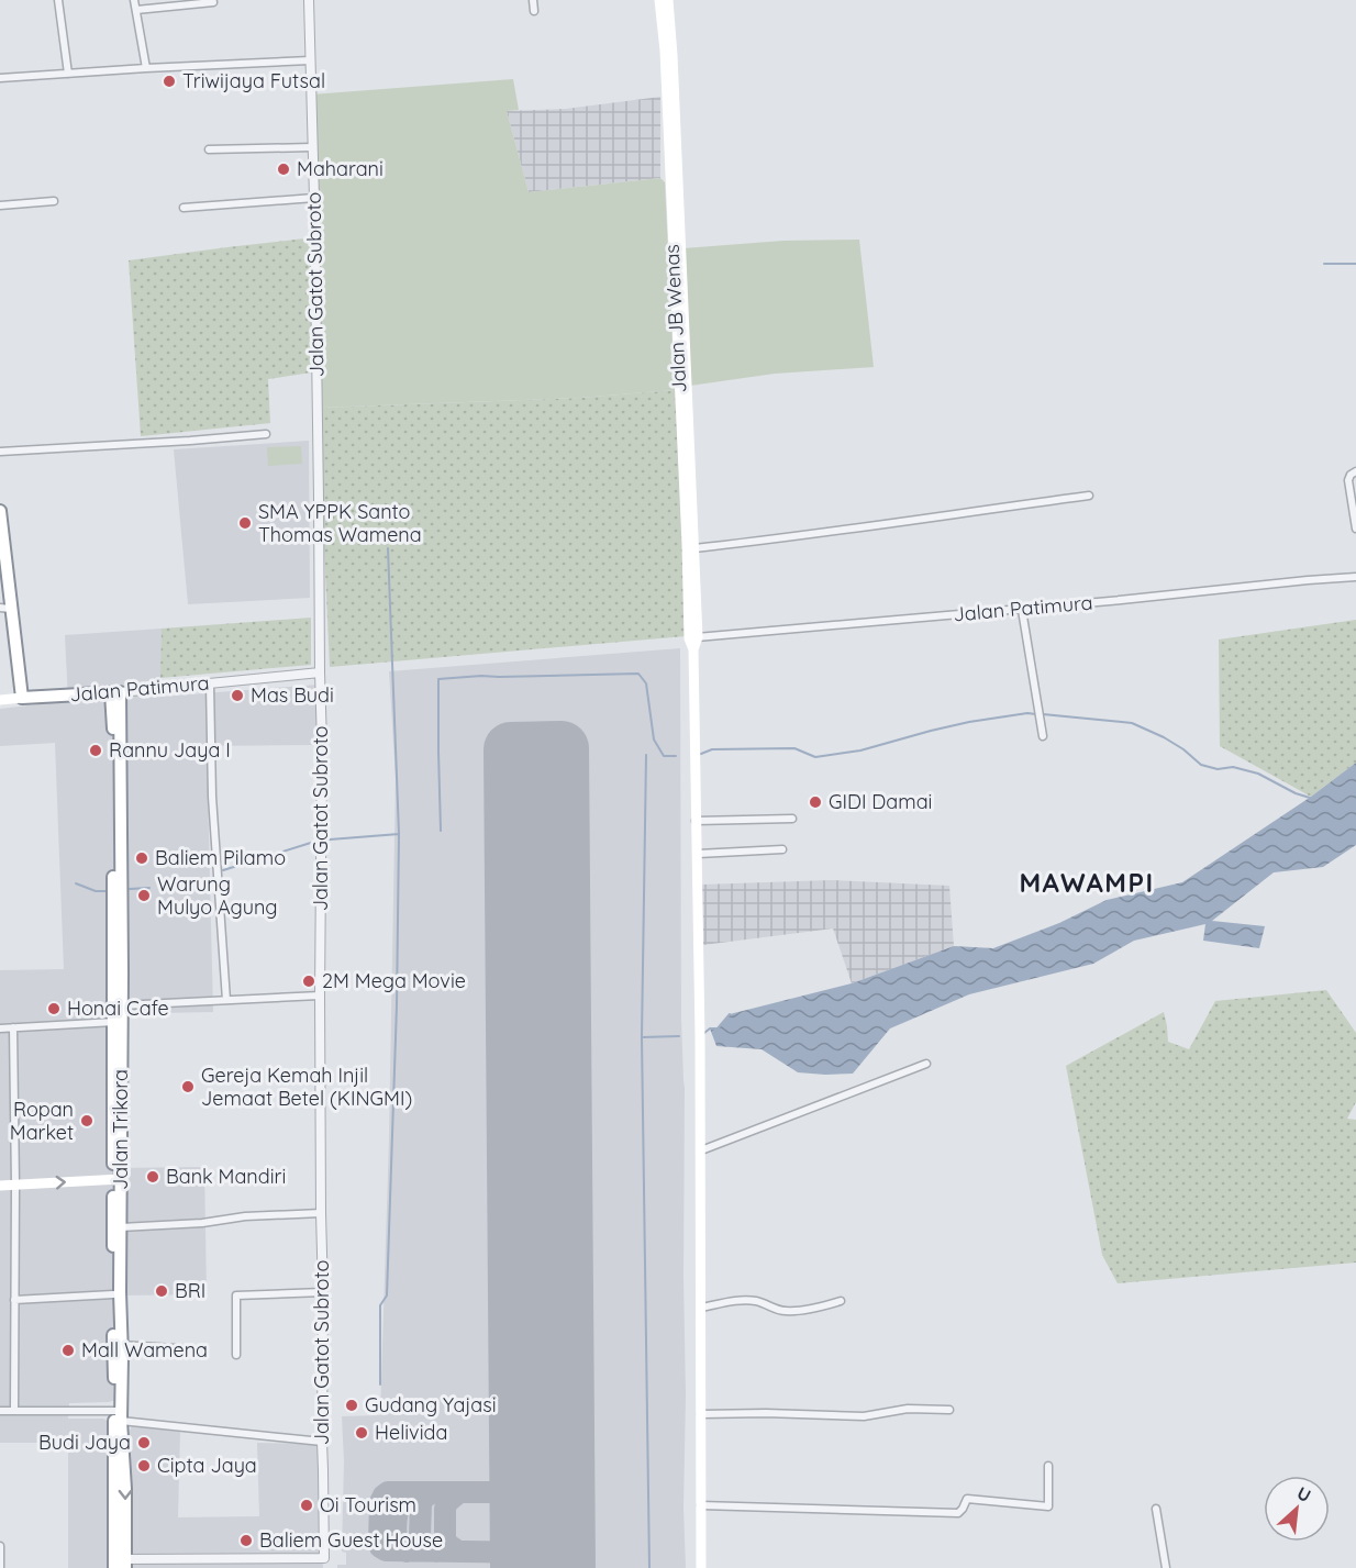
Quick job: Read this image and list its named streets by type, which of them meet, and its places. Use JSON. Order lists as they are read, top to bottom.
{
  "streets": {
    "highway": ["Jalan Patimura", "Jalan Trikora"],
    "main road": ["Jalan JB Wenas"],
    "street": ["Jalan Gatot Subroto"]
  },
  "crossings": [
    ["Jalan Gatot Subroto", "Jalan Patimura"],
    ["Jalan Gatot Subroto", "Jalan Trikora"],
    ["Jalan JB Wenas", "Jalan Patimura"],
    ["Jalan Patimura", "Jalan Trikora"]
  ],
  "districts": ["MAWAMPI"],
  "places": [
    "Triwijaya Futsal",
    "Maharani",
    "SMA YPPK Santo Thomas Wamena",
    "Mas Budi",
    "Rannu Jaya I",
    "GIDI Damai",
    "Baliem Pilamo",
    "Warung Mulyo Agung",
    "2M Mega Movie",
    "Honai Cafe",
    "Gereja Kemah Injil Jemaat Betel (KINGMI)",
    "Ropan Market",
    "Bank Mandiri",
    "BRI",
    "Mall Wamena",
    "Gudang Yajasi",
    "Helivida",
    "Budi Jaya",
    "Cipta Jaya",
    "Oi Tourism",
    "Baliem Guest House"
  ],
  "north": "top right"
}
